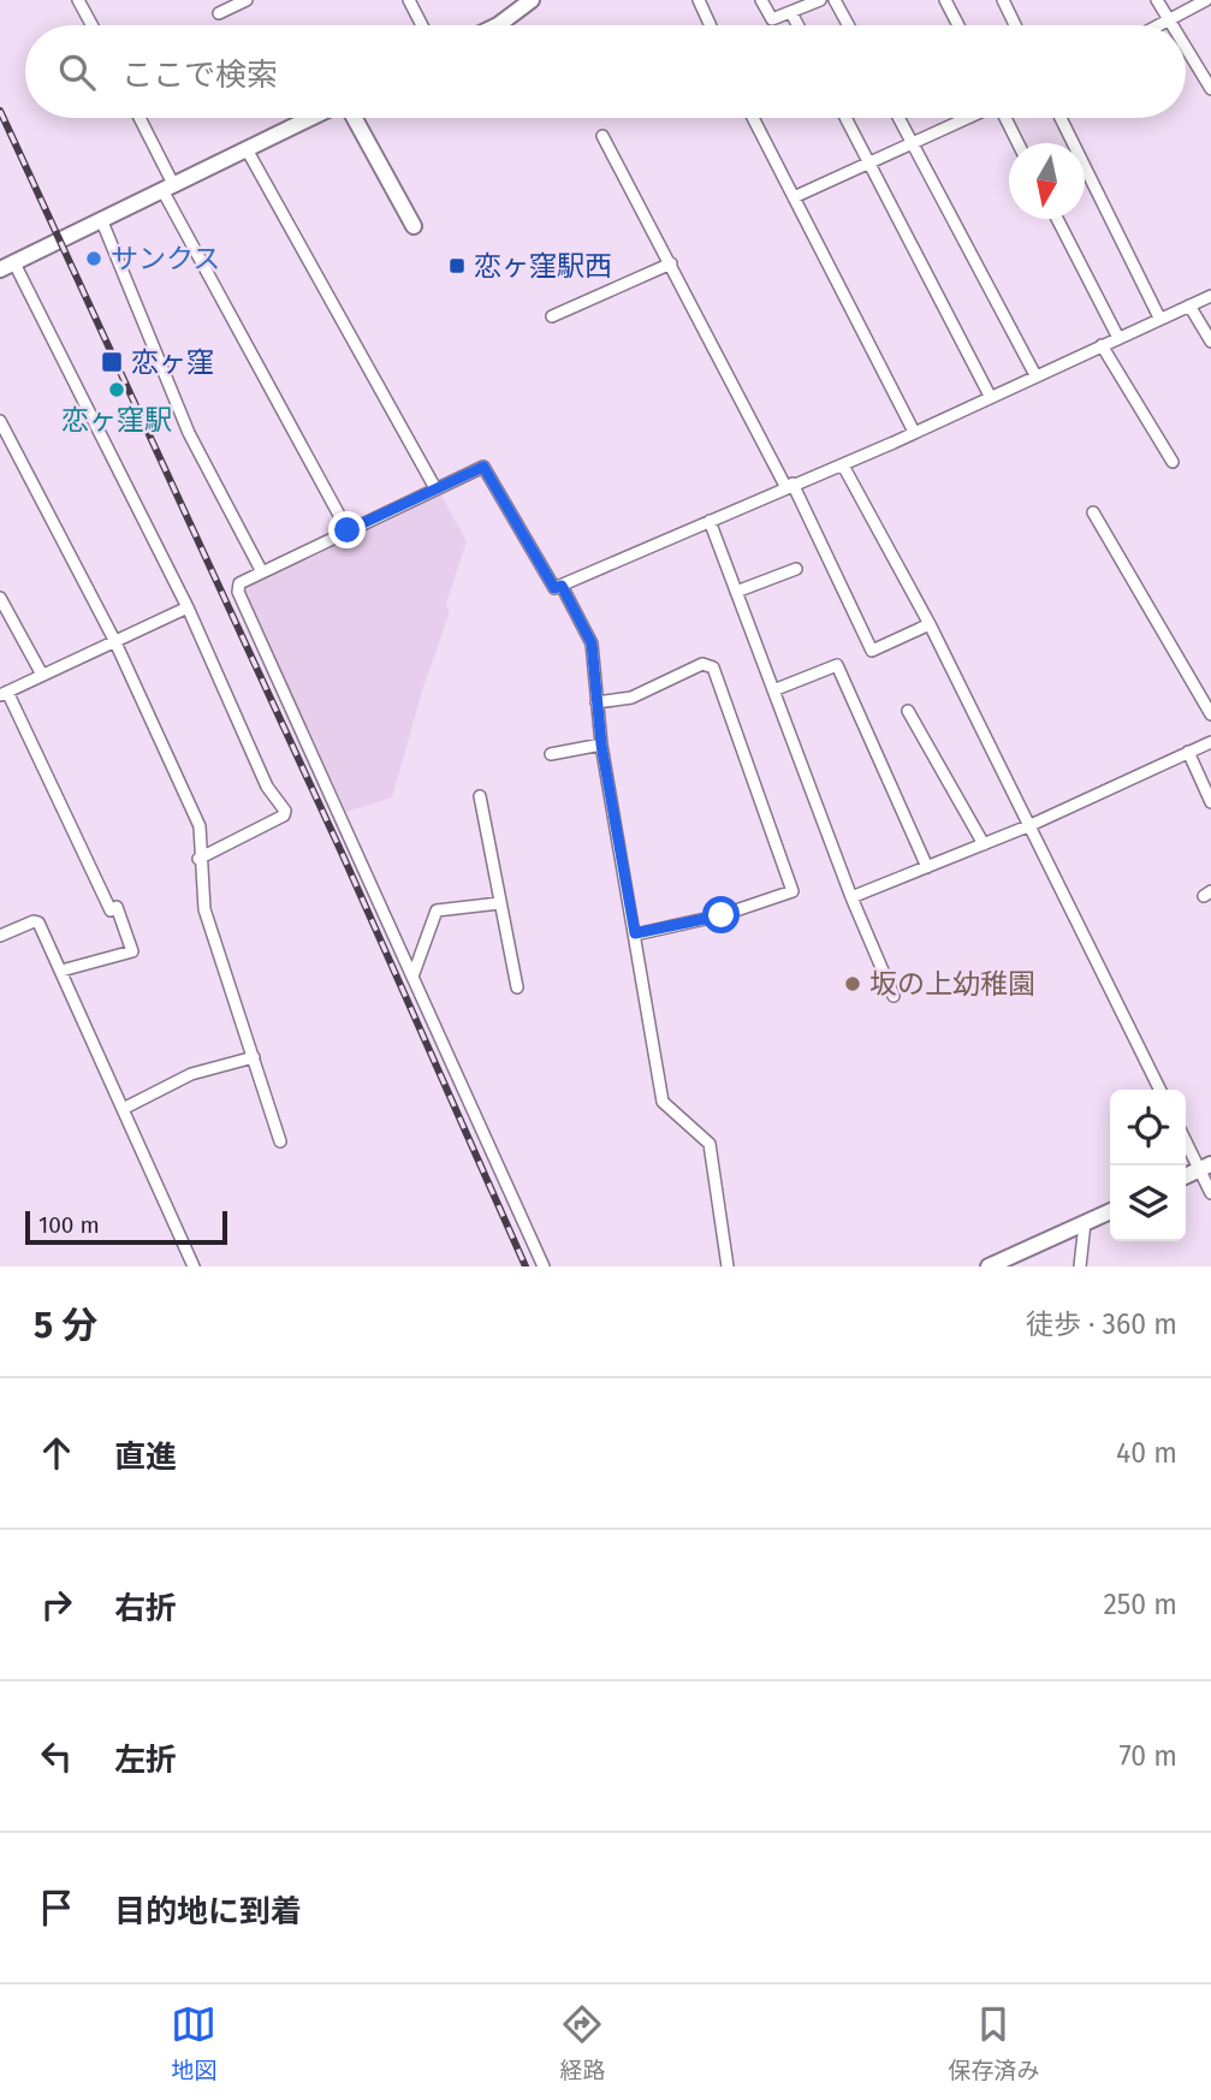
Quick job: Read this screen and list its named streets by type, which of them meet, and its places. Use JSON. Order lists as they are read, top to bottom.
{
  "places": {
    "other": ["サンクス", "恋ヶ窪駅", "坂の上幼稚園"],
    "transit": ["恋ヶ窪駅西", "恋ヶ窪"]
  },
  "scale_bar": "100 m",
  "north": "bottom",
  "page": {
    "search": "ここで検索",
    "scale": "100 m",
    "heading": ["5 分", "徒歩 · 360 m"],
    "list": [
      ["直進", "40 m"],
      ["右折", "250 m"],
      ["左折", "70 m"],
      "目的地に到着"
    ],
    "nav": ["地図", "経路", "保存済み"]
  }
}
